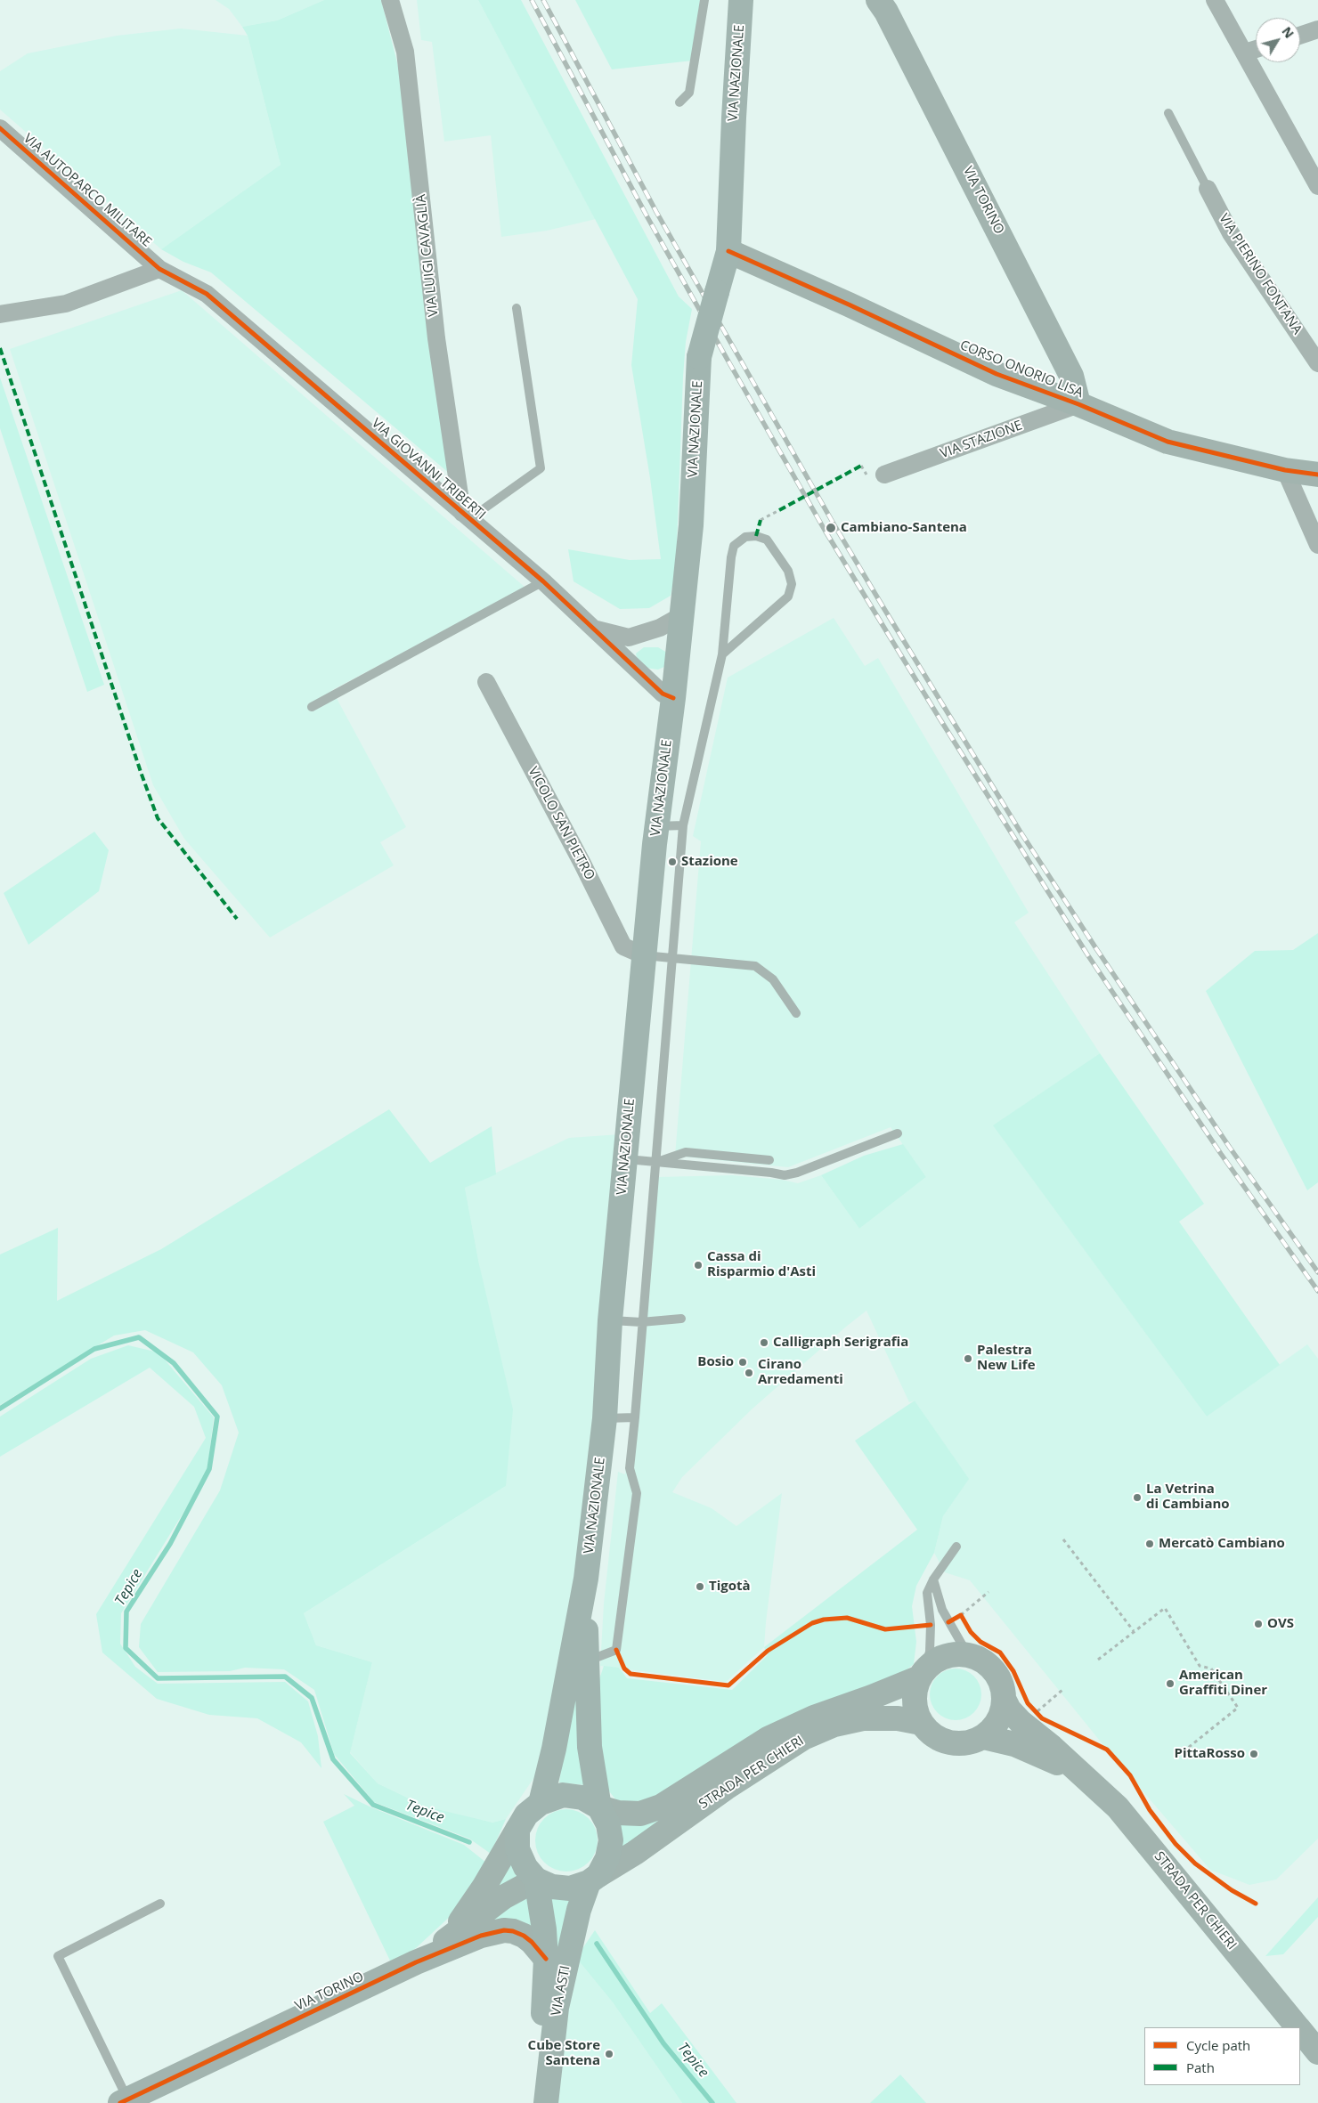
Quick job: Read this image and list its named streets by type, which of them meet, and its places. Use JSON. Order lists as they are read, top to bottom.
{
  "streets": {
    "main road": ["VIA NAZIONALE", "VIA ASTI"],
    "street": [
      "VIA AUTOPARCO MILITARE",
      "VIA TORINO",
      "VIA LUIGI CAVAGLIÀ",
      "VIA PIERINO FONTANA",
      "CORSO ONORIO LISA",
      "VIA STAZIONE",
      "VIA GIOVANNI TRIBERTI",
      "VICOLO SAN PIETRO",
      "STRADA PER CHIERI"
    ]
  },
  "crossings": [
    ["VIA NAZIONALE", "VIA TORINO"],
    ["VIA NAZIONALE", "CORSO ONORIO LISA"],
    ["VIA NAZIONALE", "VIA GIOVANNI TRIBERTI"],
    ["VIA NAZIONALE", "VICOLO SAN PIETRO"],
    ["VIA NAZIONALE", "STRADA PER CHIERI"],
    ["VIA NAZIONALE", "VIA ASTI"],
    ["VIA AUTOPARCO MILITARE", "VIA GIOVANNI TRIBERTI"],
    ["VIA TORINO", "CORSO ONORIO LISA"],
    ["VIA TORINO", "VIA STAZIONE"],
    ["VIA TORINO", "STRADA PER CHIERI"],
    ["VIA TORINO", "VIA ASTI"],
    ["VIA LUIGI CAVAGLIÀ", "VIA GIOVANNI TRIBERTI"],
    ["CORSO ONORIO LISA", "VIA STAZIONE"],
    ["STRADA PER CHIERI", "VIA ASTI"]
  ],
  "water": ["Tepice"],
  "places": [
    "Cambiano-Santena",
    "Stazione",
    "Cassa di Risparmio d'Asti",
    "Calligraph Serigrafia",
    "Palestra New Life",
    "Bosio",
    "Cirano Arredamenti",
    "La Vetrina di Cambiano",
    "Mercatò Cambiano",
    "Tigotà",
    "OVS",
    "American Graffiti Diner",
    "PittaRosso",
    "Cube Store Santena"
  ],
  "legend": ["Cycle path", "Path"],
  "north": "top right"
}
